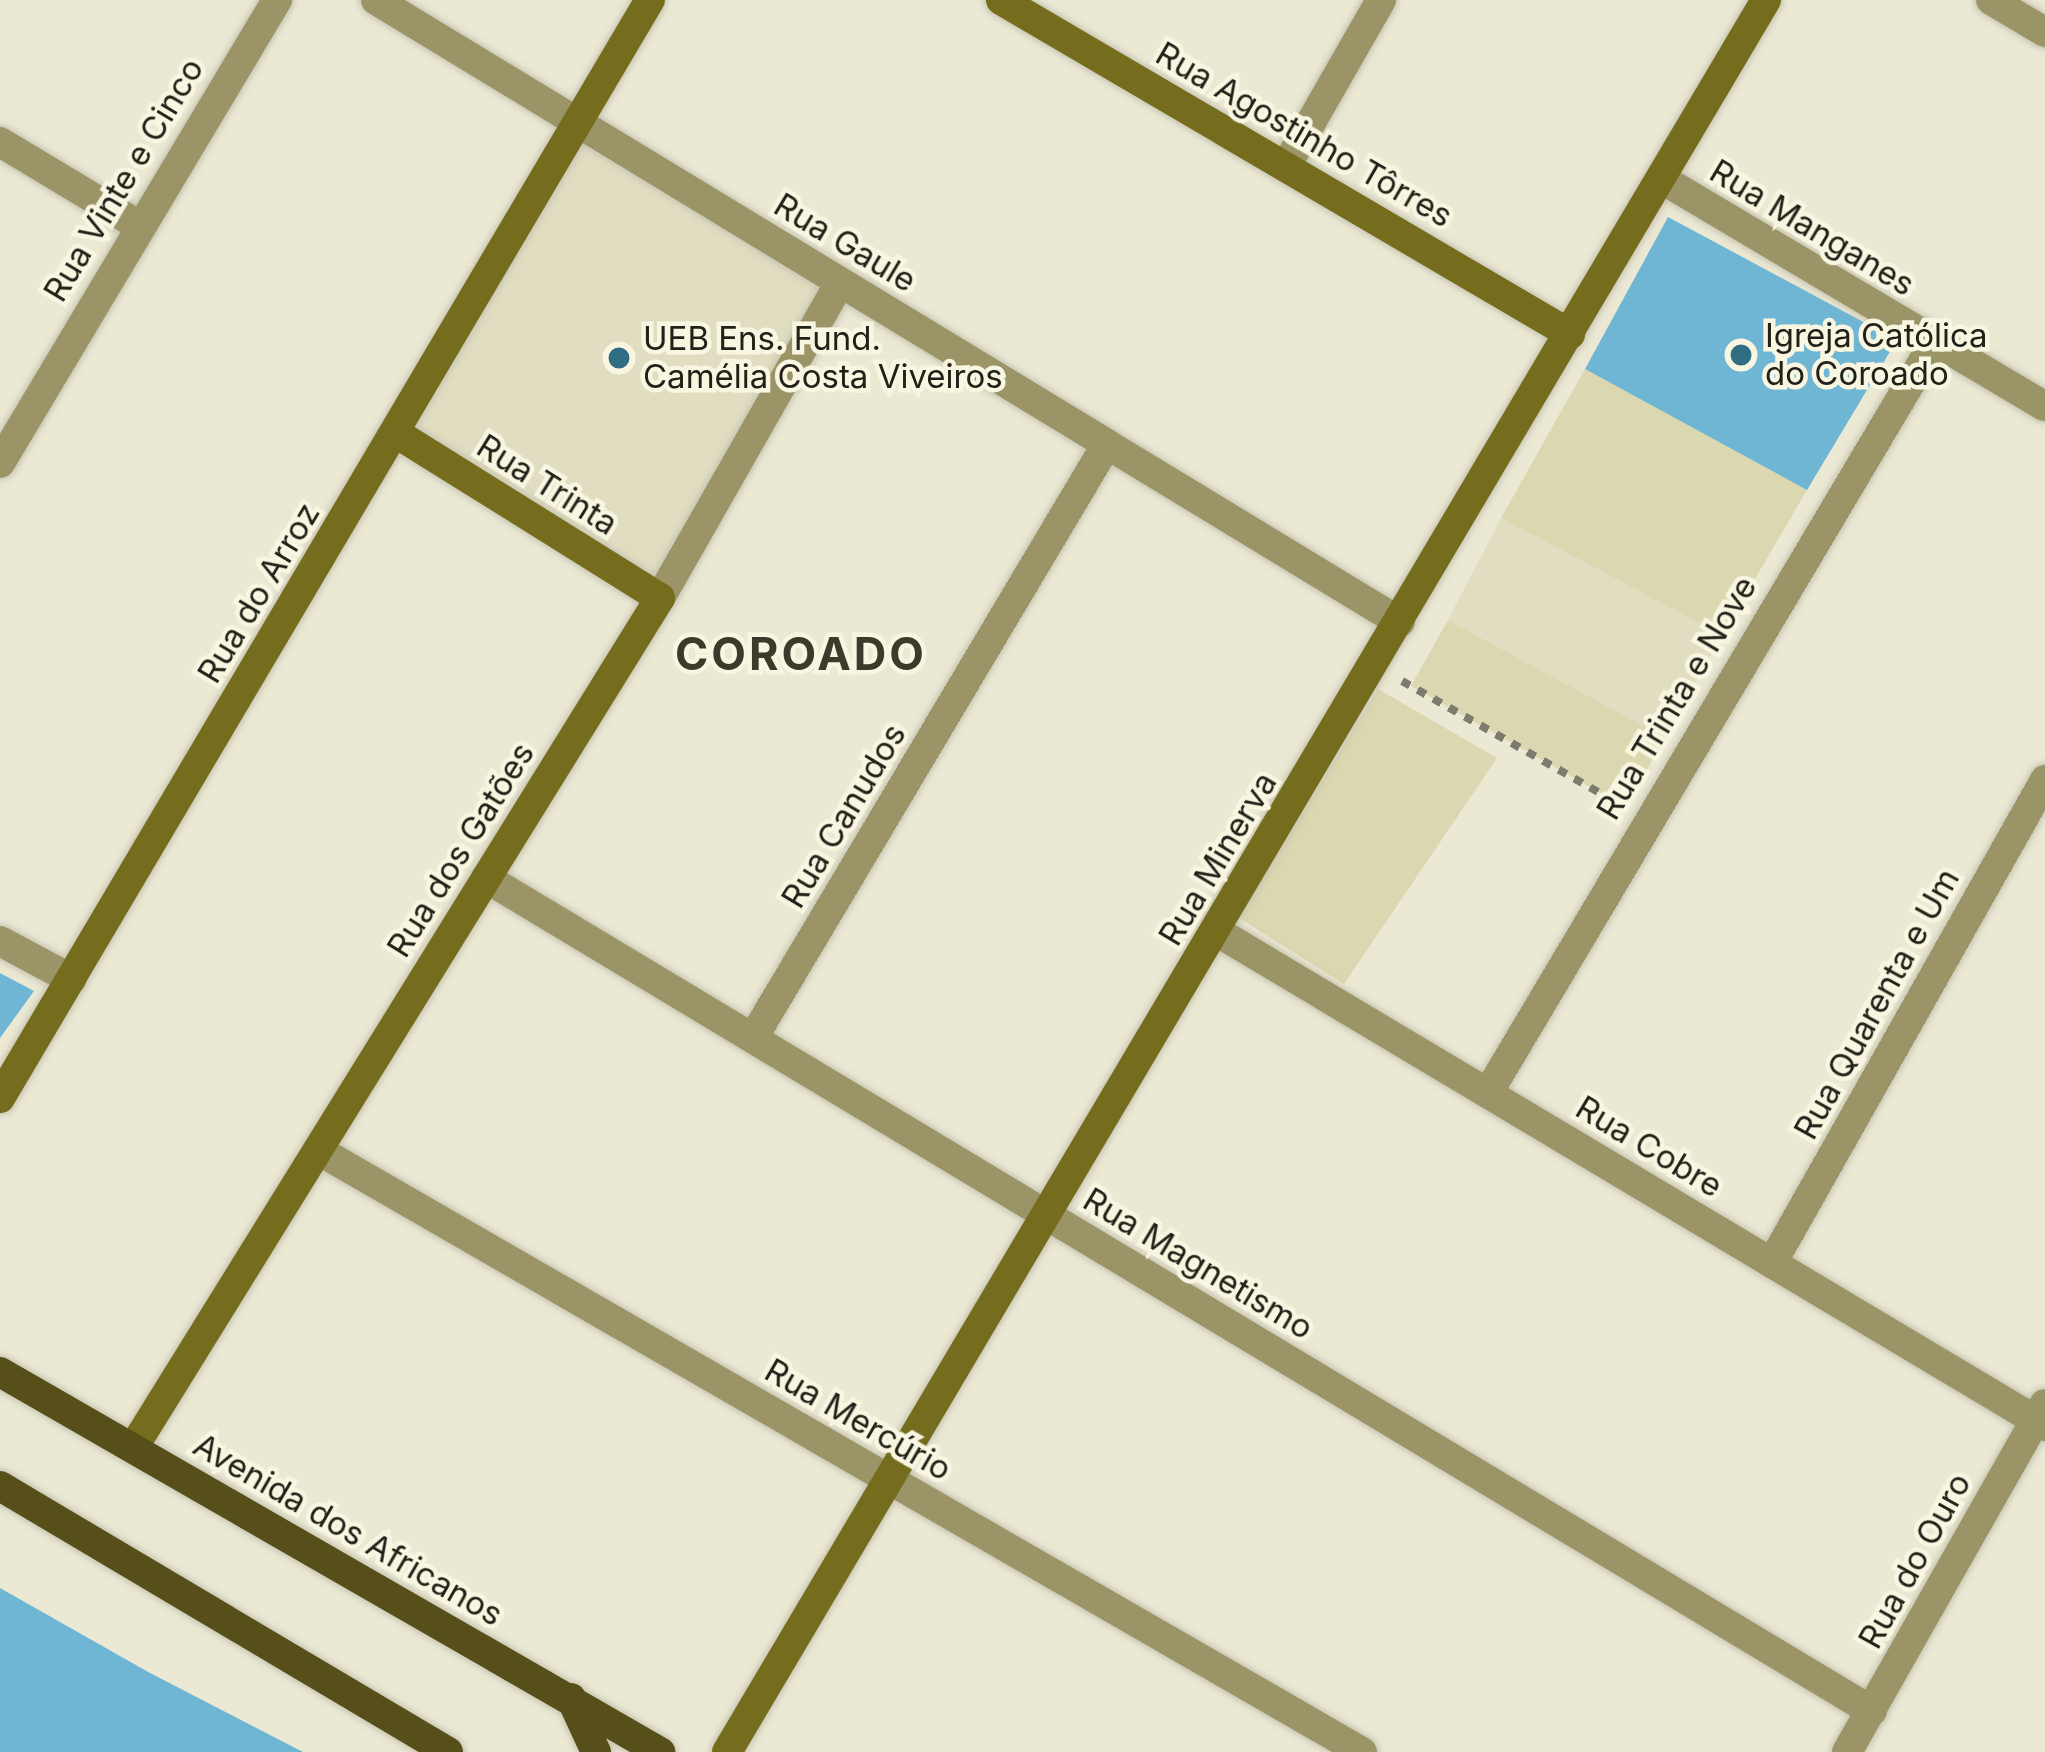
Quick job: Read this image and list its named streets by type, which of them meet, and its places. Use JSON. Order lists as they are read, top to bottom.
{
  "streets": {
    "main road": ["Avenida dos Africanos"],
    "street": [
      "Rua Agostinho Tôrres",
      "Rua Vinte e Cinco",
      "Rua Manganes",
      "Rua Gaule",
      "Rua Trinta",
      "Rua do Arroz",
      "Rua Trinta e Nove",
      "Rua Canudos",
      "Rua dos Gatões",
      "Rua Minerva",
      "Rua Quarenta e Um",
      "Rua Cobre",
      "Rua Magnetismo",
      "Rua Mercúrio",
      "Rua do Ouro"
    ]
  },
  "crossings": [
    ["Rua Agostinho Tôrres", "Rua Minerva"],
    ["Rua Manganes", "Rua Trinta e Nove"],
    ["Rua Manganes", "Rua Minerva"],
    ["Rua Gaule", "Rua do Arroz"],
    ["Rua Gaule", "Rua Canudos"],
    ["Rua Gaule", "Rua dos Gatões"],
    ["Rua Gaule", "Rua Minerva"],
    ["Rua Trinta", "Rua do Arroz"],
    ["Rua Trinta", "Rua dos Gatões"],
    ["Rua Trinta e Nove", "Rua Cobre"],
    ["Rua Canudos", "Rua Magnetismo"],
    ["Rua dos Gatões", "Rua Magnetismo"],
    ["Rua dos Gatões", "Rua Mercúrio"],
    ["Rua dos Gatões", "Avenida dos Africanos"],
    ["Rua Minerva", "Rua Cobre"],
    ["Rua Minerva", "Rua Magnetismo"],
    ["Rua Minerva", "Rua Mercúrio"],
    ["Rua Quarenta e Um", "Rua Cobre"],
    ["Rua Cobre", "Rua do Ouro"],
    ["Rua Magnetismo", "Rua do Ouro"]
  ],
  "districts": ["COROADO"],
  "places": ["Igreja Católica do Coroado", "UEB Ens. Fund. Camélia Costa Viveiros"]
}
